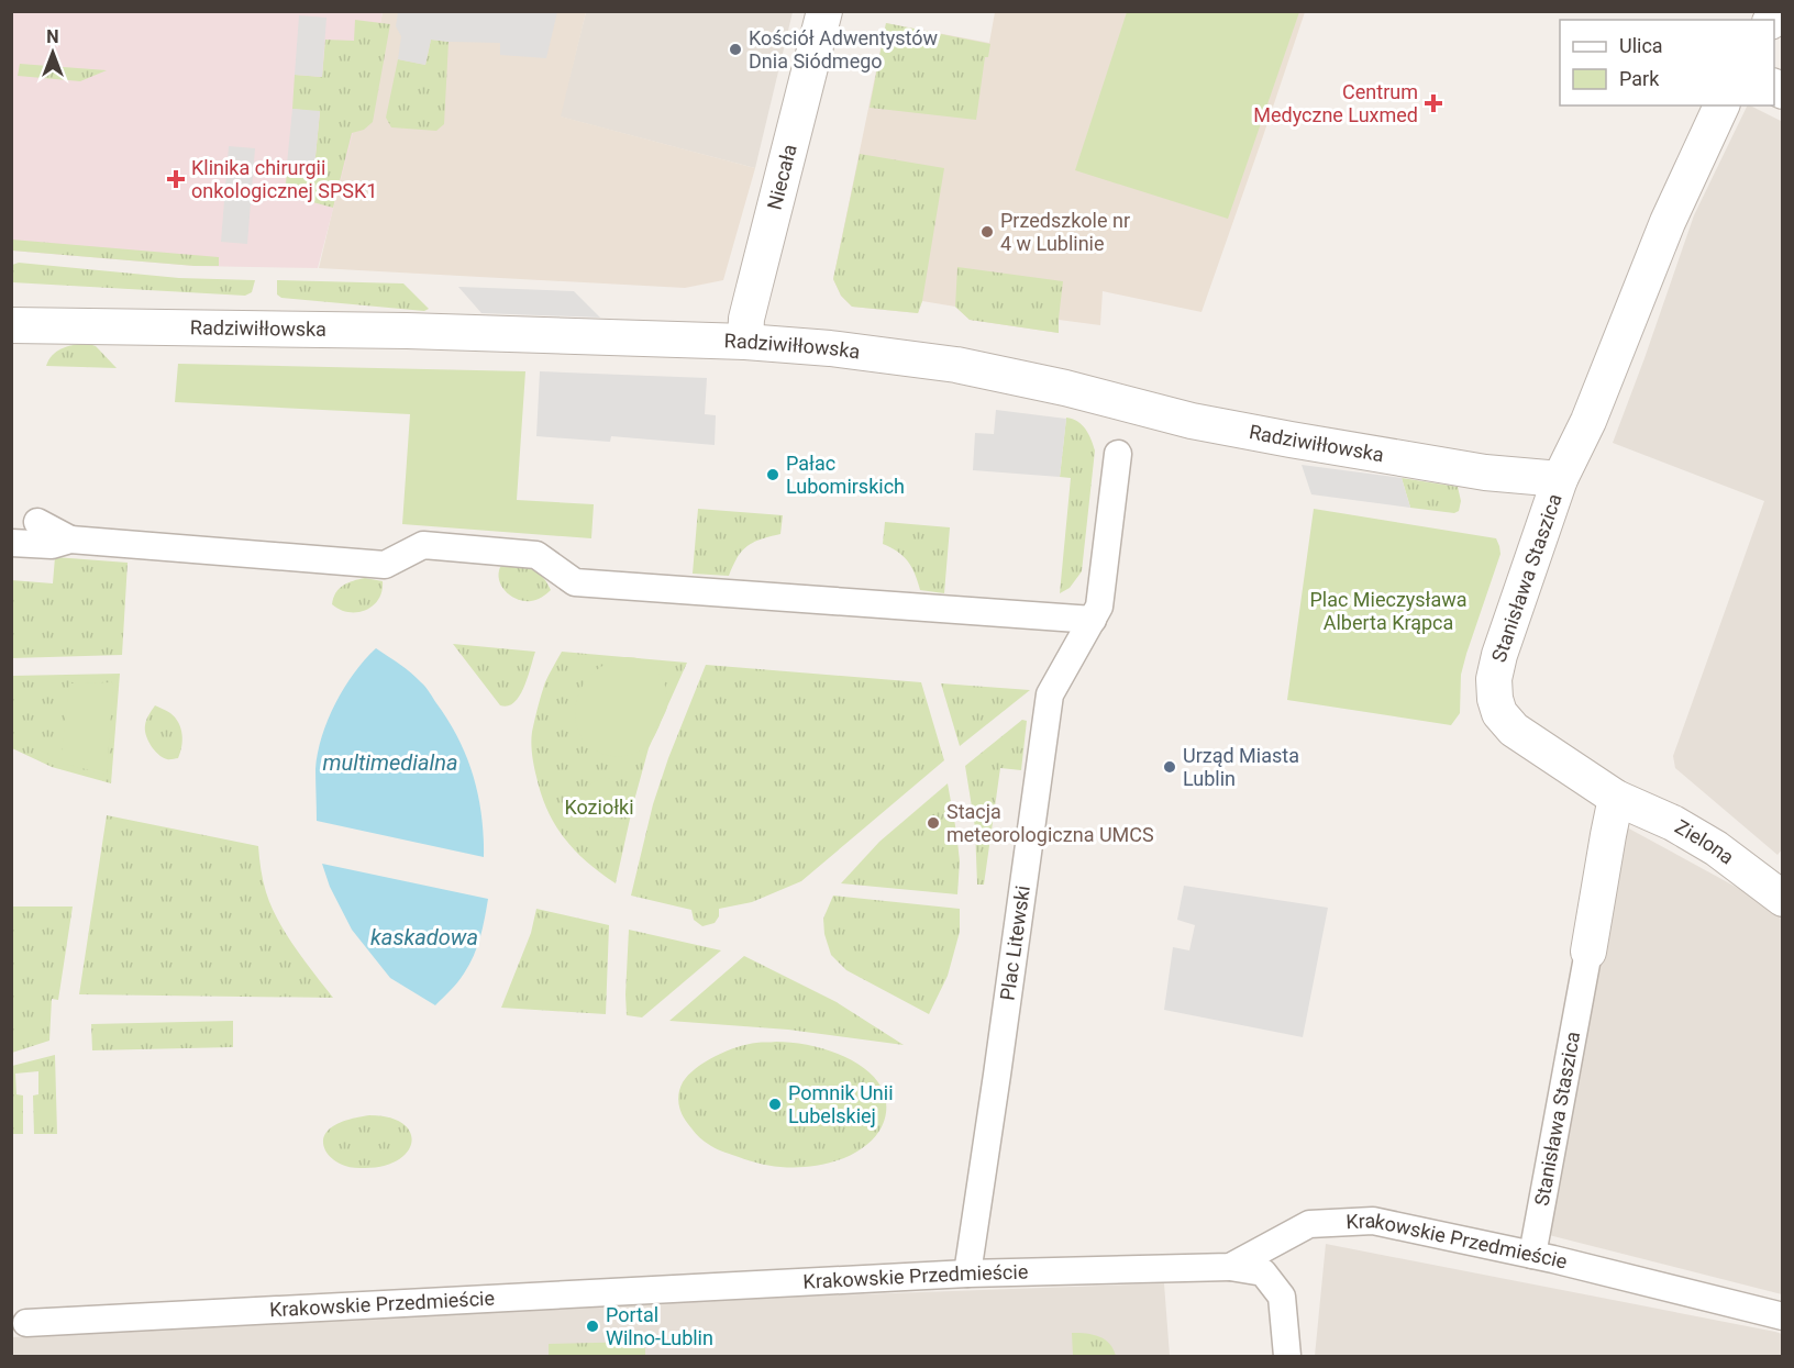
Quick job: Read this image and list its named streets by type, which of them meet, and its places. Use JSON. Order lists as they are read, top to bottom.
{
  "streets": {
    "street": [
      "Niecała",
      "Radziwiłłowska",
      "Stanisława Staszica",
      "Zielona",
      "Plac Litewski",
      "Krakowskie Przedmieście"
    ]
  },
  "crossings": [
    ["Niecała", "Radziwiłłowska"],
    ["Radziwiłłowska", "Stanisława Staszica"],
    ["Stanisława Staszica", "Zielona"],
    ["Stanisława Staszica", "Krakowskie Przedmieście"],
    ["Plac Litewski", "Krakowskie Przedmieście"]
  ],
  "water": ["multimedialna", "kaskadowa"],
  "parks": ["Plac Mieczysława Alberta Krąpca", "Koziołki"],
  "places": {
    "other": [
      "Kościół Adwentystów Dnia Siódmego",
      "Przedszkole nr 4 w Lublinie",
      "Pałac Lubomirskich",
      "Urząd Miasta Lublin",
      "Stacja meteorologiczna UMCS",
      "Pomnik Unii Lubelskiej",
      "Portal Wilno-Lublin"
    ],
    "health": ["Centrum Medyczne Luxmed", "Klinika chirurgii onkologicznej SPSK1"]
  },
  "legend": ["Ulica", "Park"],
  "north": "top"
}
